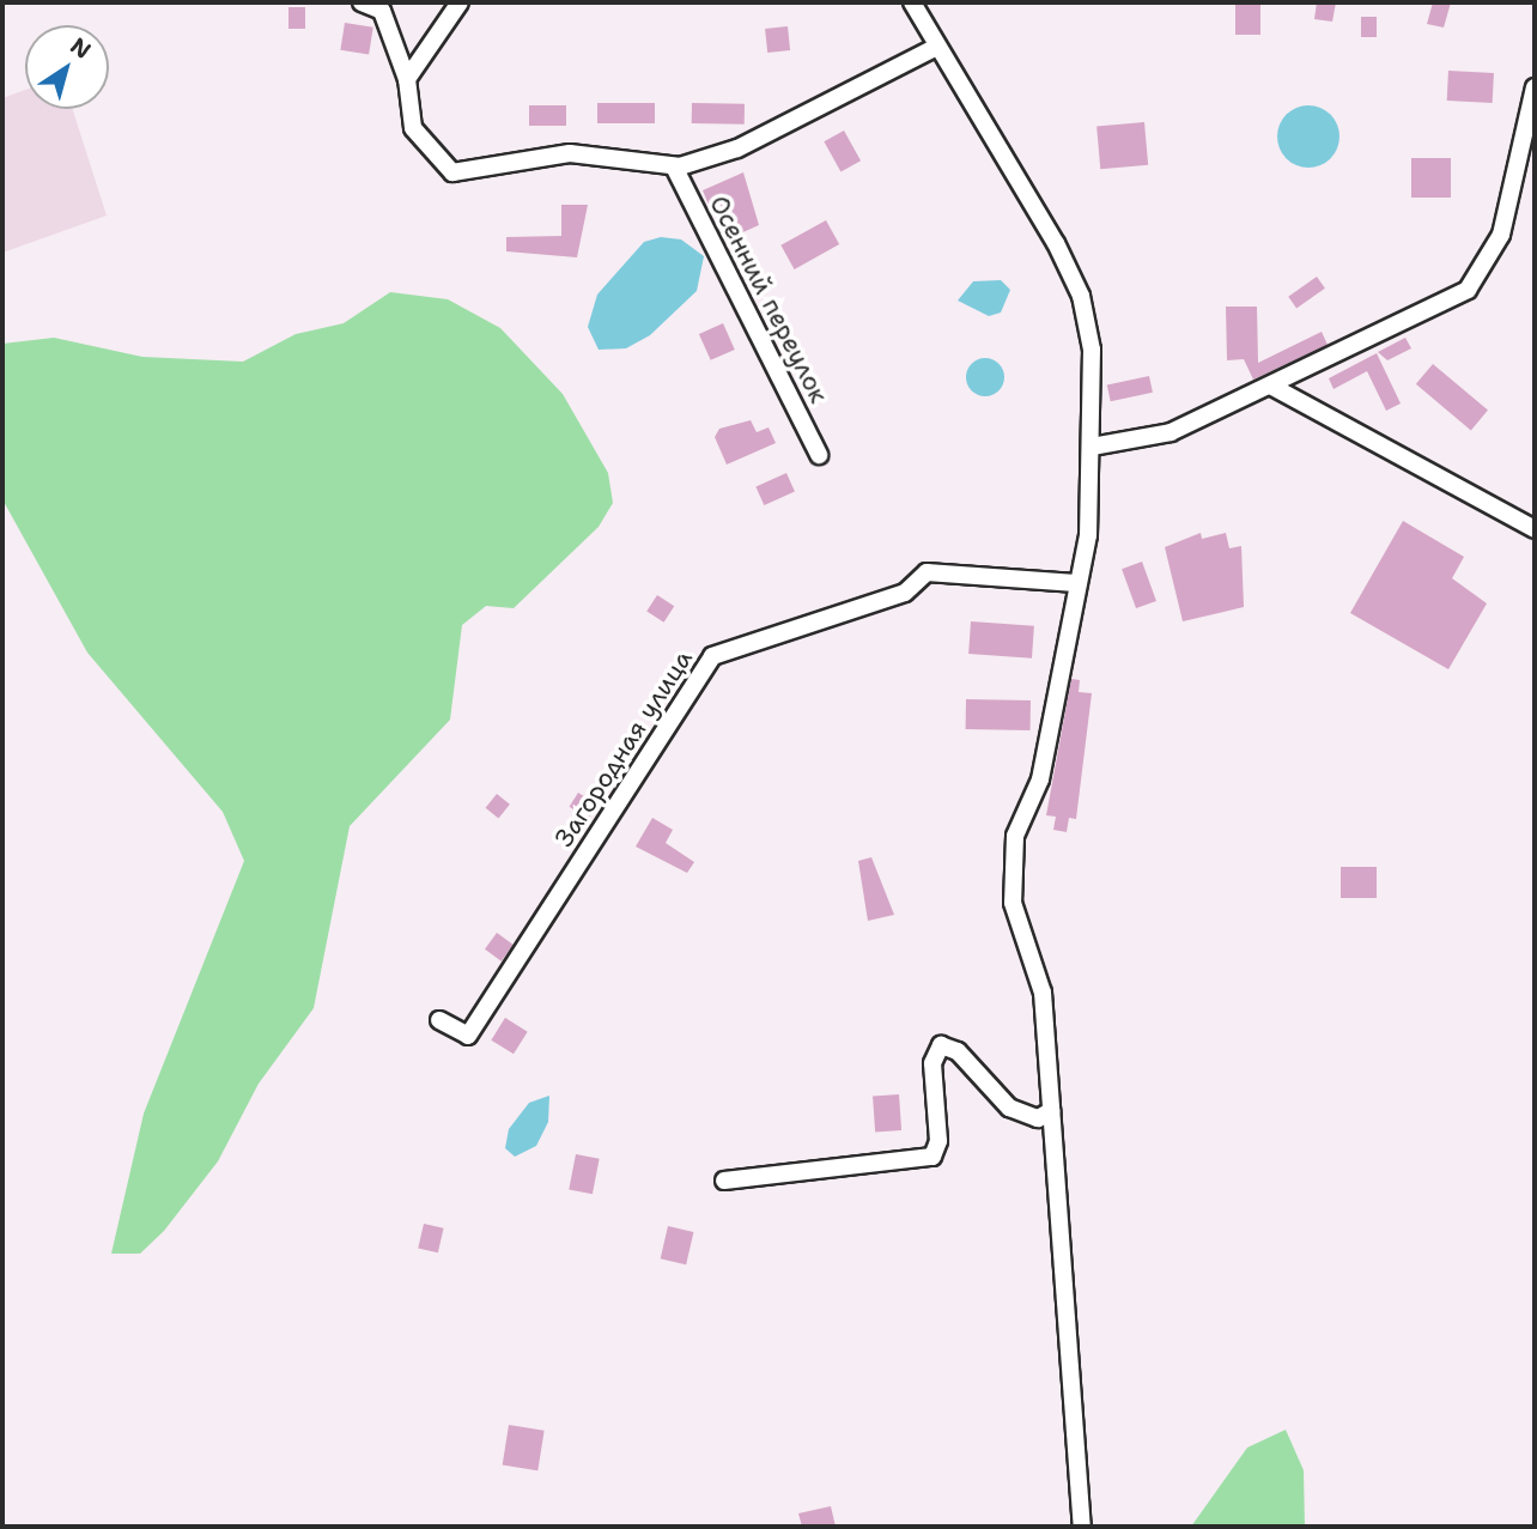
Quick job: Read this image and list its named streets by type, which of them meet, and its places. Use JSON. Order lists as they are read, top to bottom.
{
  "streets": {
    "street": ["Осенний переулок", "Загородная улица"]
  },
  "north": "top right"
}
